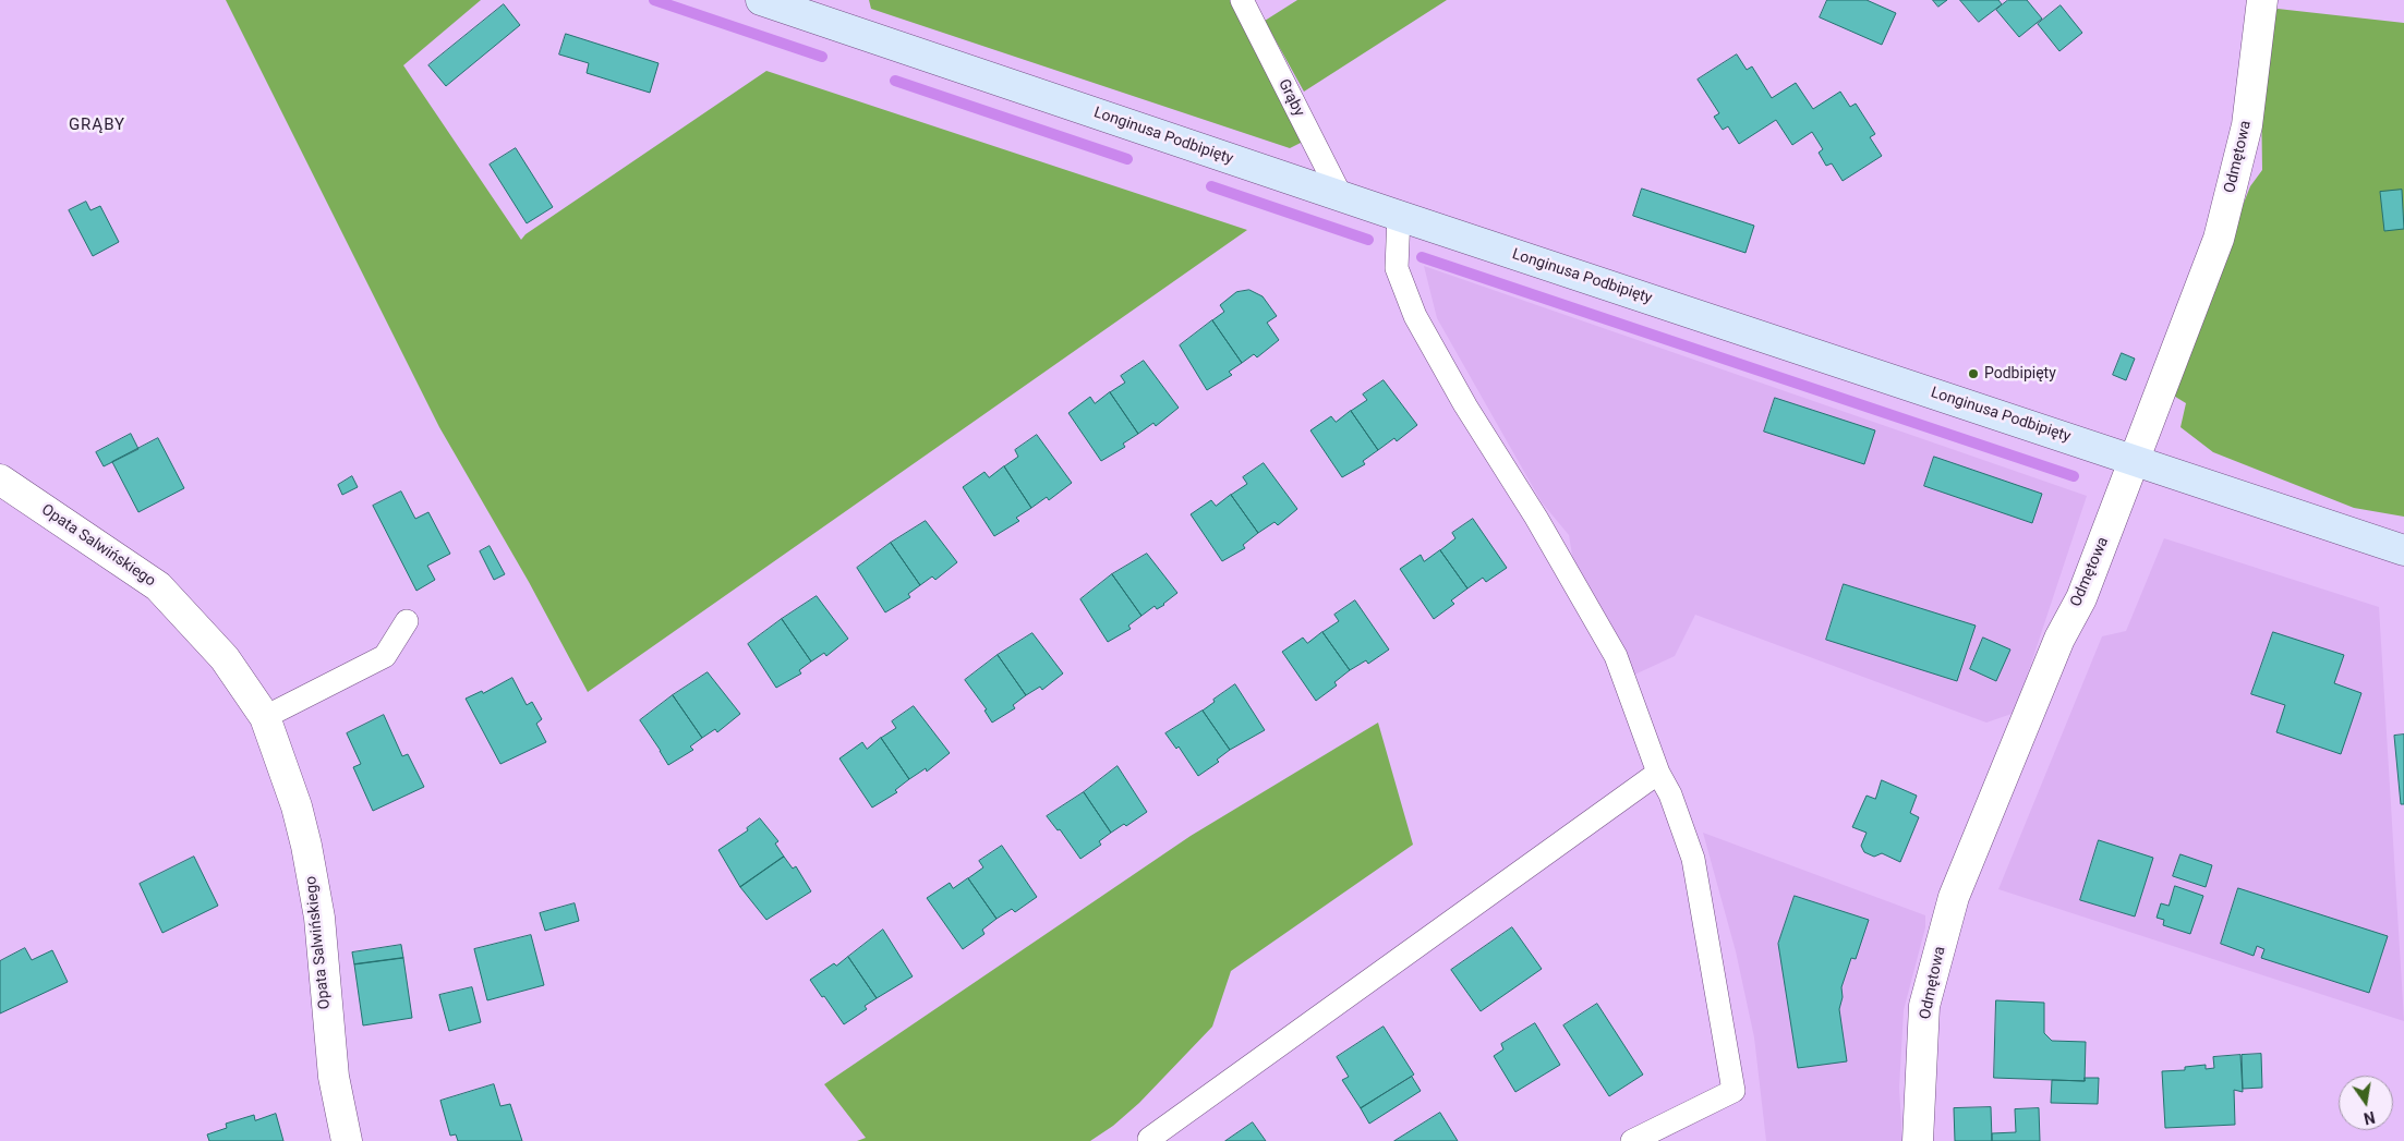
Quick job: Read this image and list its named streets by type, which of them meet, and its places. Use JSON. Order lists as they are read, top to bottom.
{
  "streets": {
    "street": ["Longinusa Podbipięty", "Odmętowa", "Opata Salwińskiego"],
    "lane": ["Grąby"]
  },
  "crossings": [
    ["Grąby", "Longinusa Podbipięty"],
    ["Longinusa Podbipięty", "Odmętowa"]
  ],
  "districts": ["GRĄBY"],
  "places": ["Podbipięty"],
  "north": "bottom"
}
